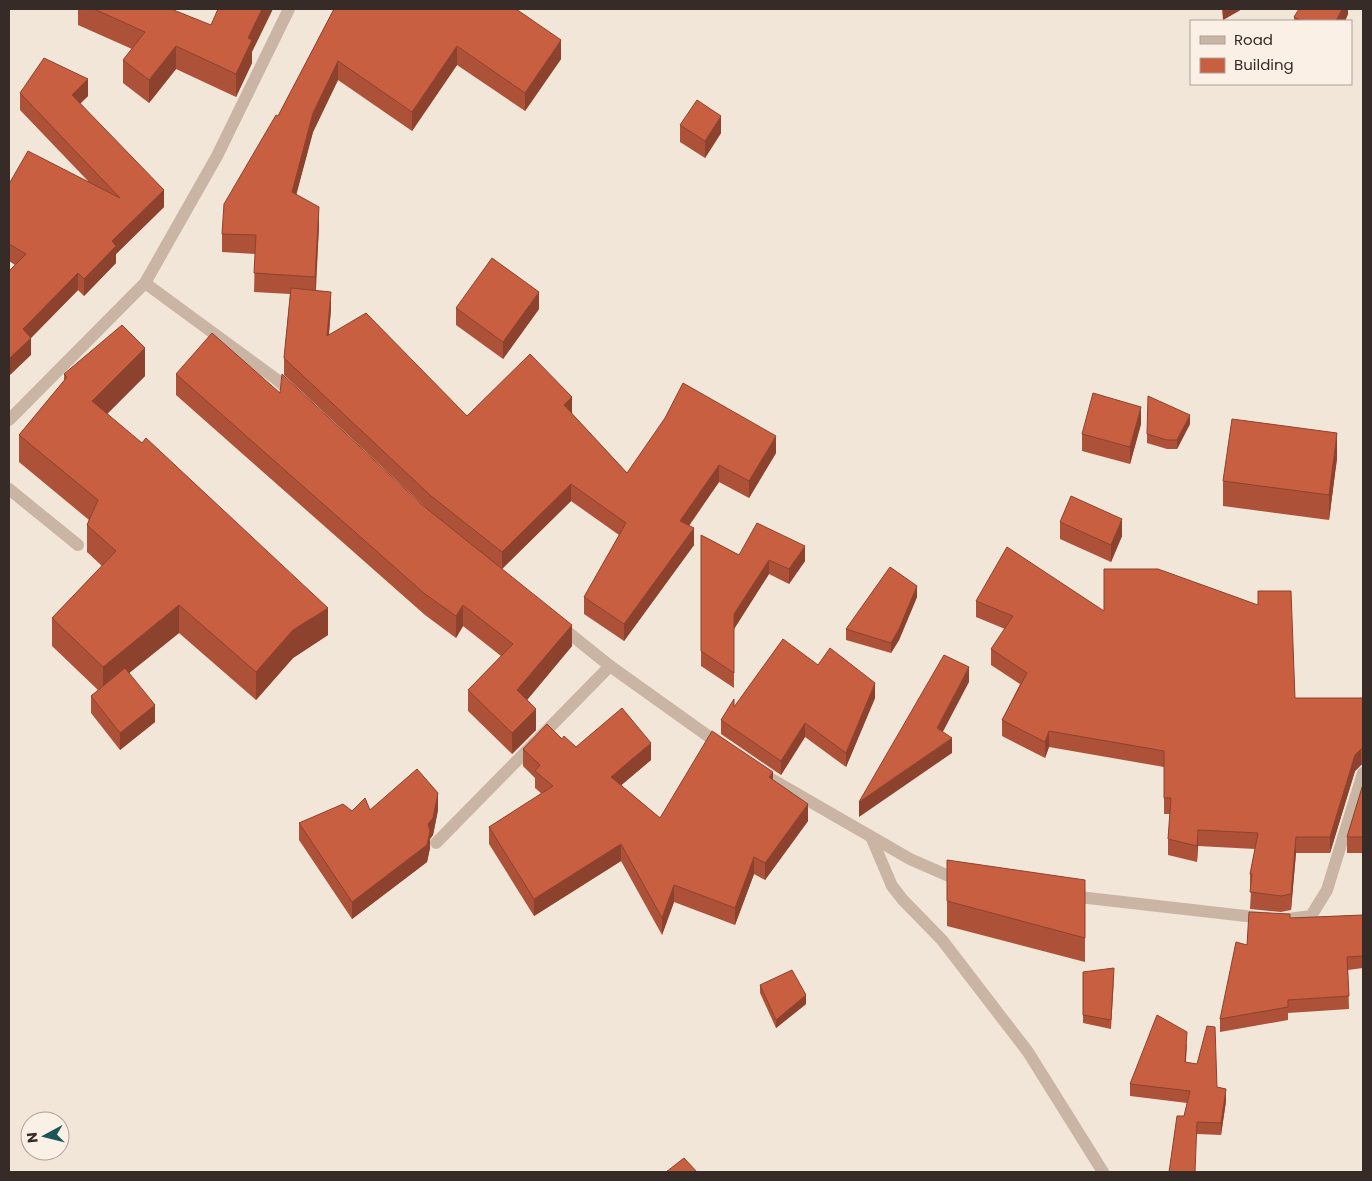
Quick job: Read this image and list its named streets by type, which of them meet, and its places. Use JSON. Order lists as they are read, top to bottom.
{
  "legend": ["Road", "Building"],
  "north": "left"
}
